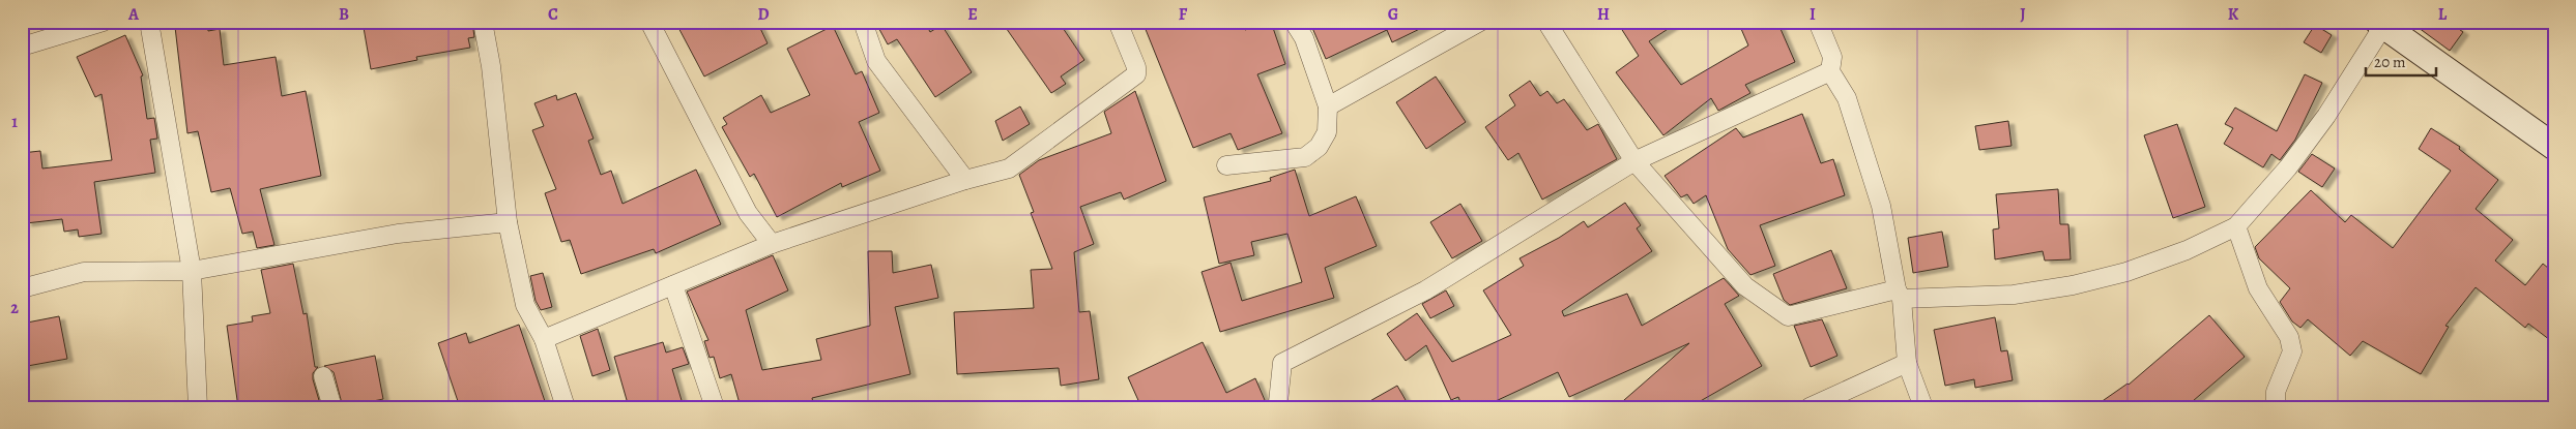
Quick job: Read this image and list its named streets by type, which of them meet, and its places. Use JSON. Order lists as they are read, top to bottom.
{
  "scale_bar": "20 m",
  "grid": {
    "columns": [
      "A",
      "B",
      "C",
      "D",
      "E",
      "F",
      "G",
      "H",
      "I",
      "J",
      "K",
      "L"
    ],
    "rows": ["1", "2"]
  }
}
